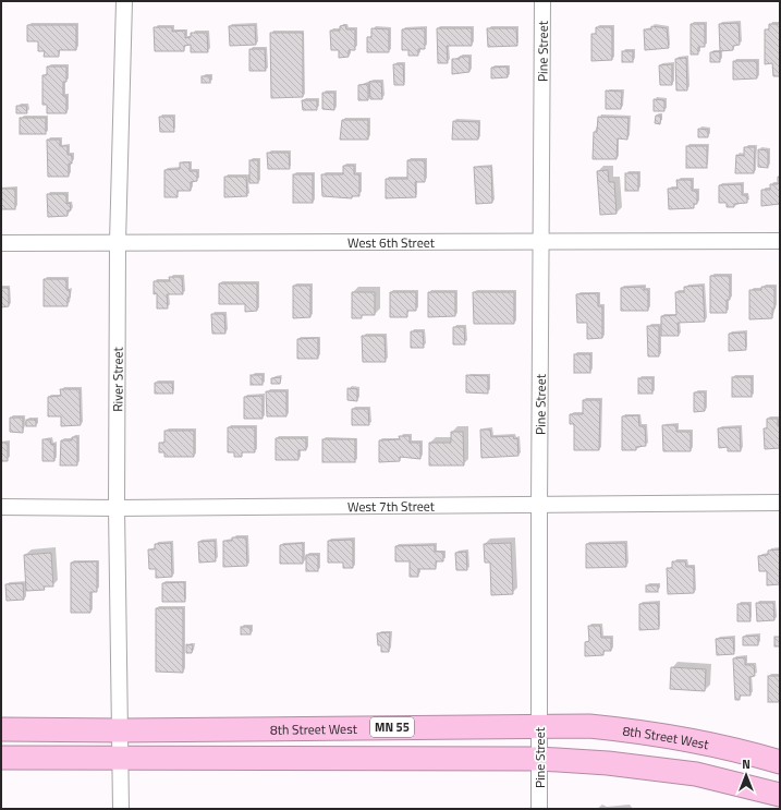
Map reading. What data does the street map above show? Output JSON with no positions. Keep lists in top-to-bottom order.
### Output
{
  "streets": {
    "highway": ["MN 55", "8th Street West"],
    "street": [
      "Pine Street",
      "West 6th Street",
      "River Street",
      "West 7th Street"
    ]
  },
  "crossings": [
    ["Pine Street", "West 6th Street"],
    ["Pine Street", "West 7th Street"],
    ["Pine Street", "8th Street West"],
    ["West 6th Street", "River Street"],
    ["River Street", "West 7th Street"],
    ["River Street", "8th Street West"]
  ],
  "north": "top"
}
